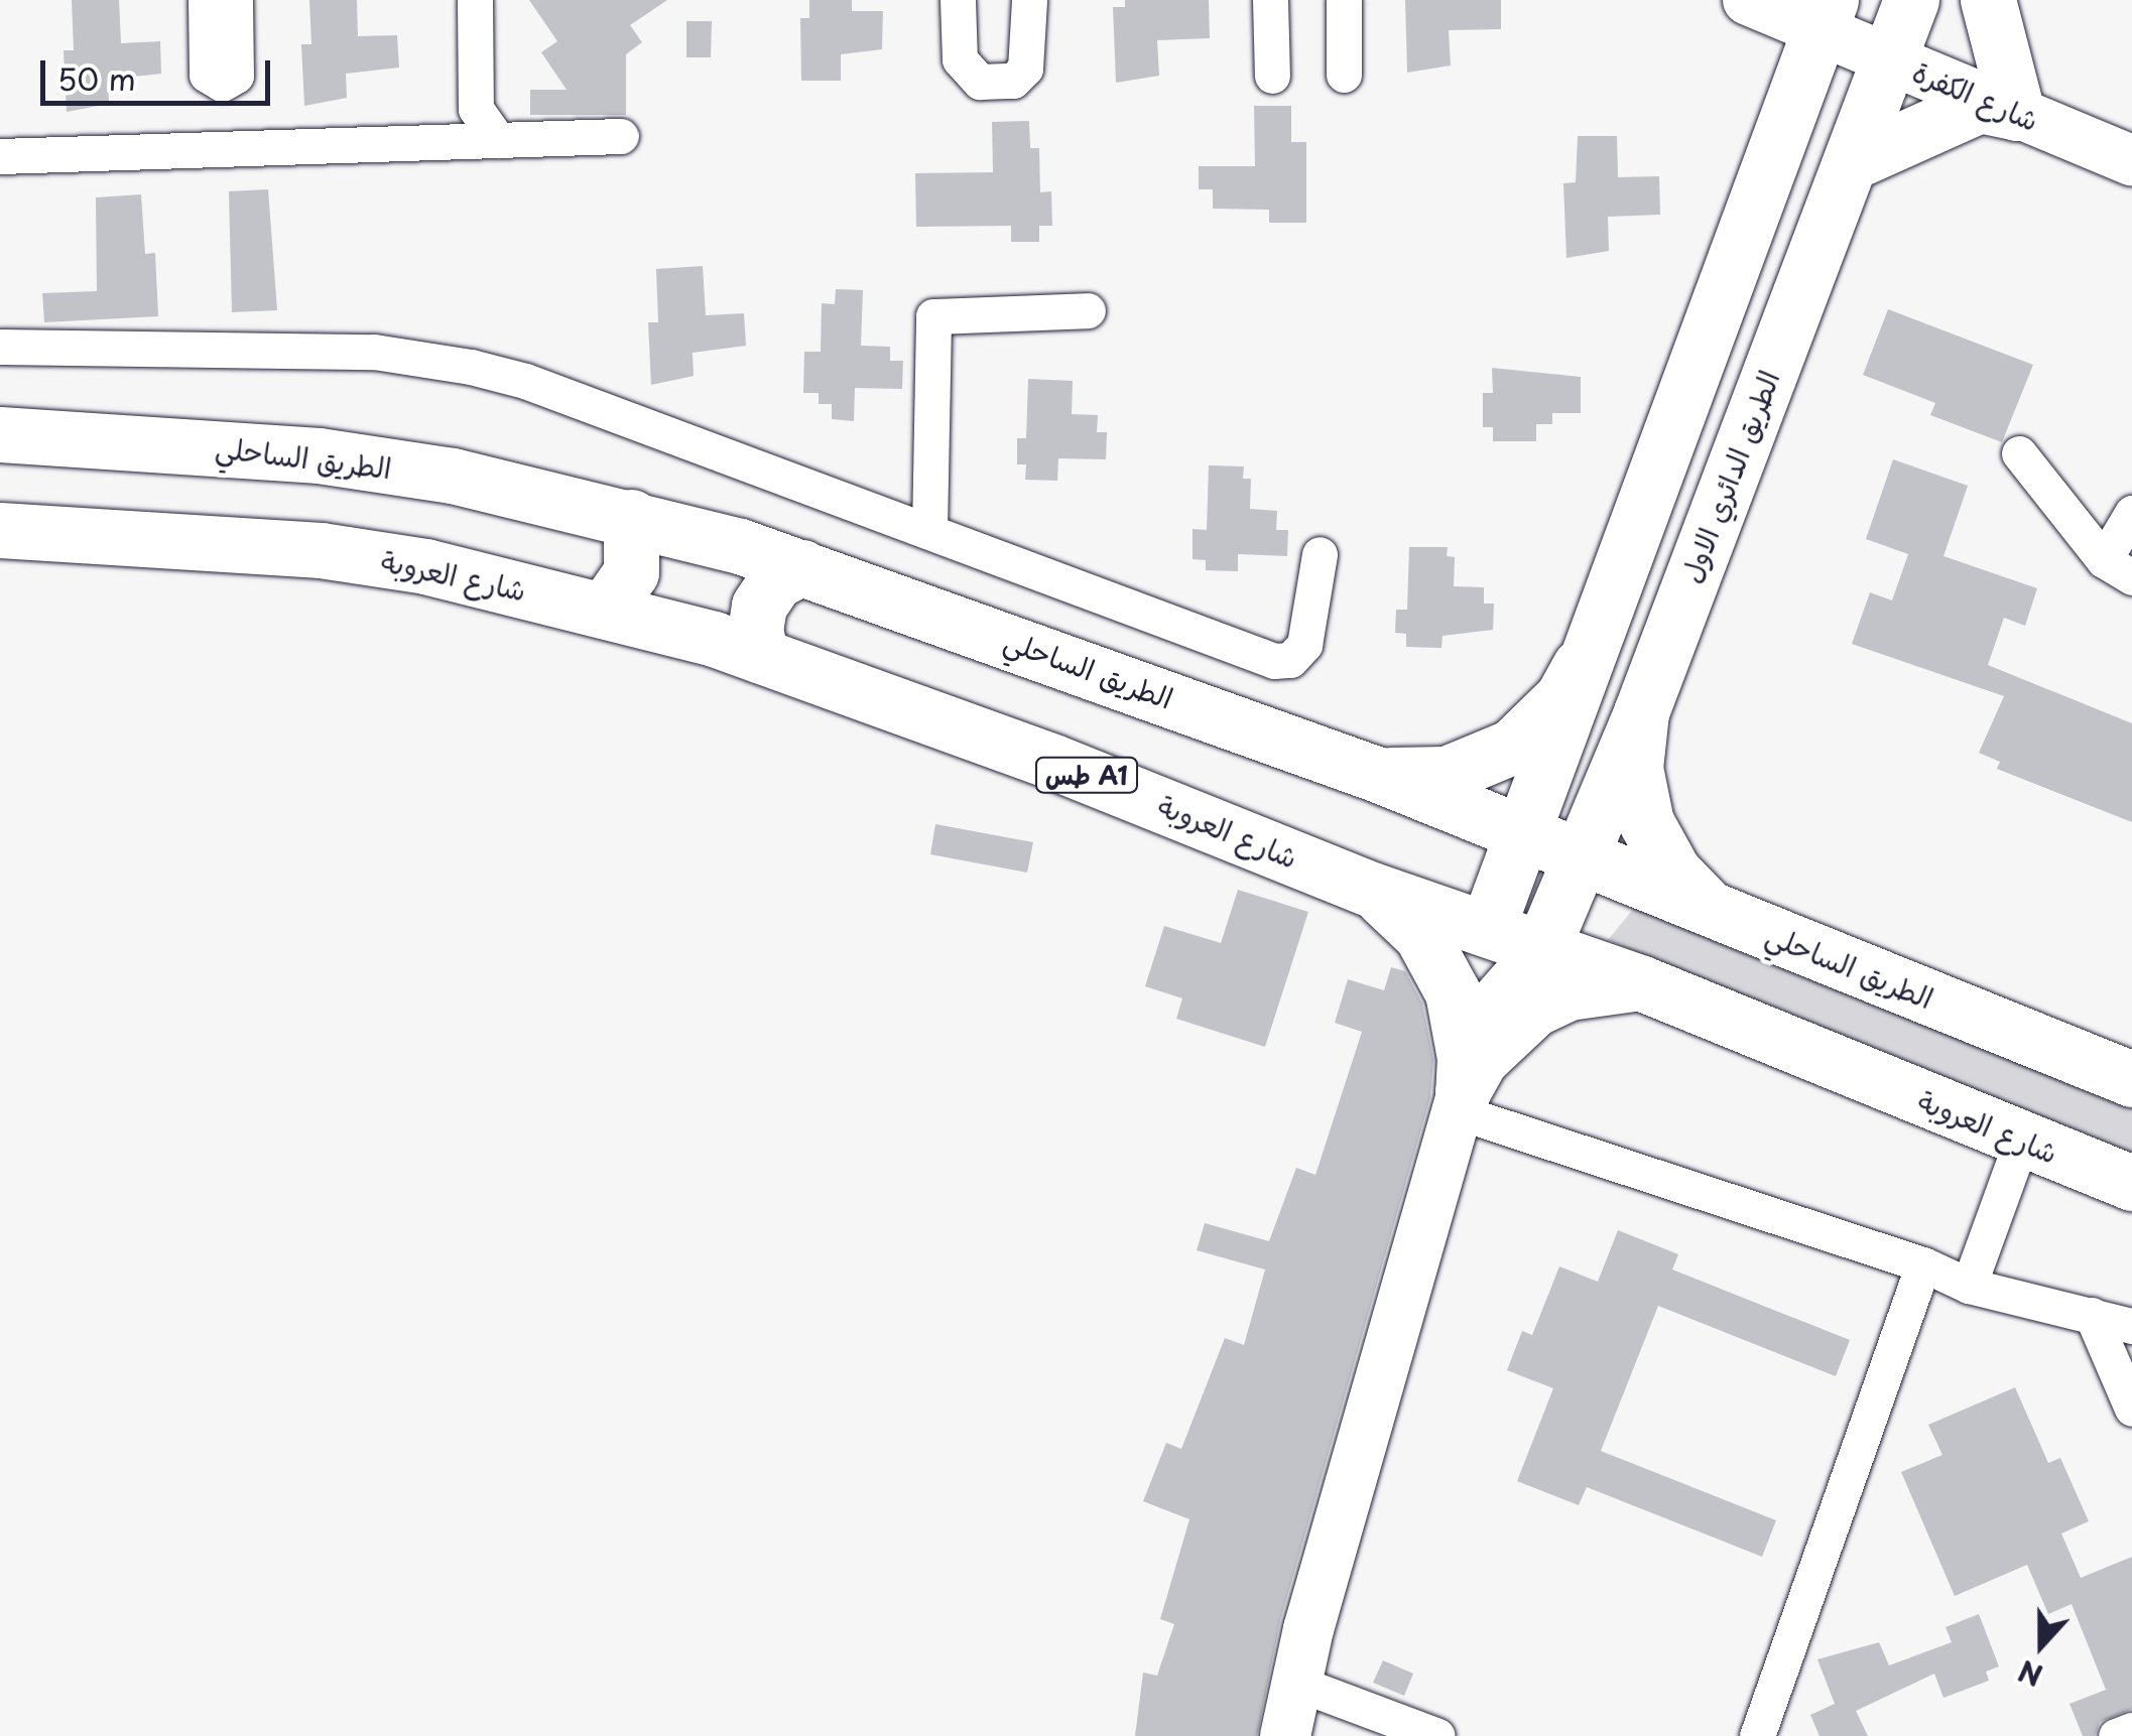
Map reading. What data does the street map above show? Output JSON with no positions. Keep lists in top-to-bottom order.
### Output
{
  "streets": {
    "main road": [
      "الطريق الساحلي",
      "الطريق الدائري الاول",
      "شارع العروبة",
      "طس A1"
    ],
    "street": ["شارع الكفرة"]
  },
  "crossings": [
    ["شارع الكفرة", "الطريق الدائري الاول"],
    ["الطريق الساحلي", "الطريق الدائري الاول"],
    ["الطريق الدائري الاول", "شارع العروبة"]
  ],
  "scale_bar": "50 m",
  "north": "bottom"
}
